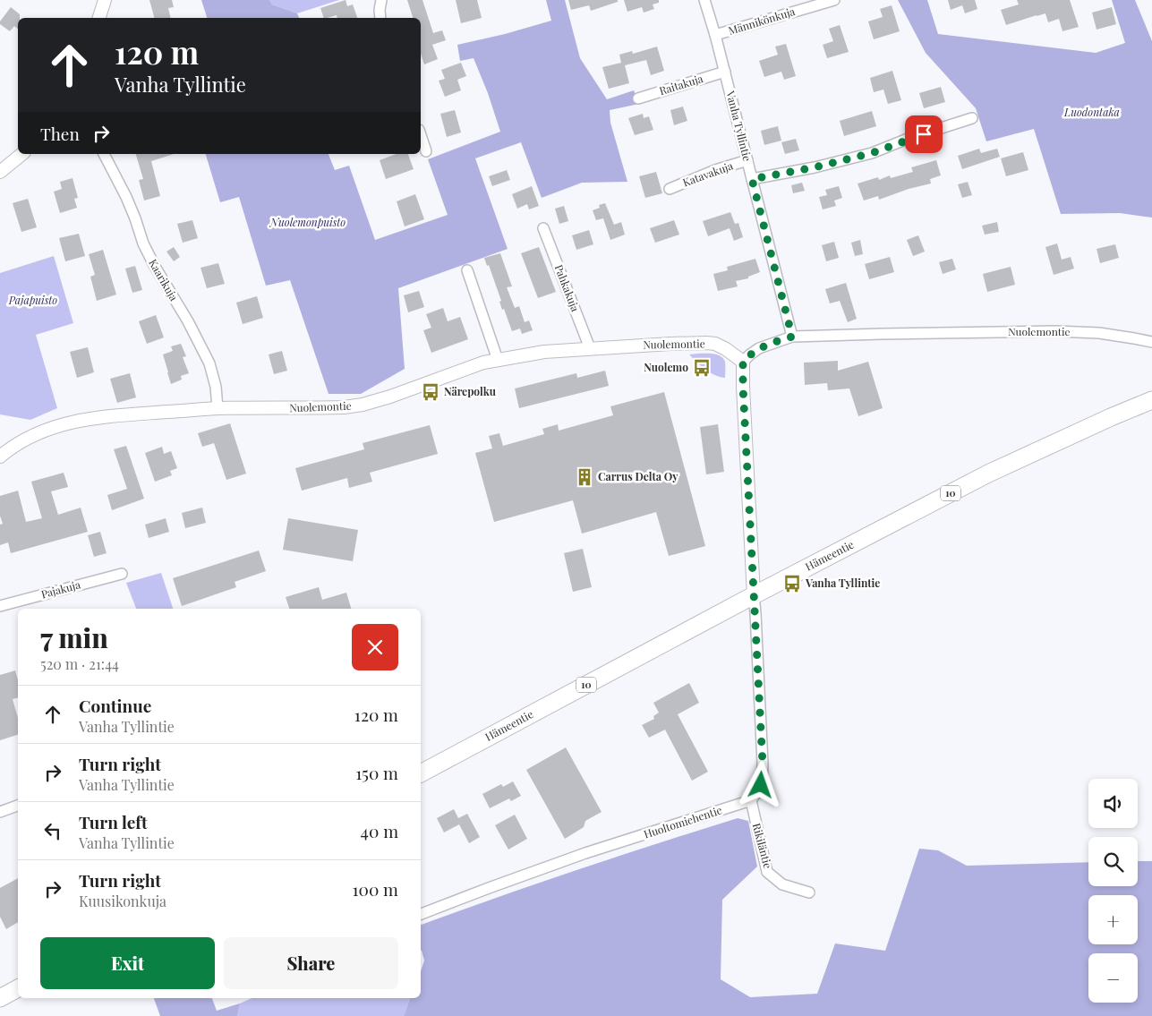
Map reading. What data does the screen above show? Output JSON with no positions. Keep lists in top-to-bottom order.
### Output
{
  "streets": {
    "highway": ["10", "Hämeentie"],
    "street": [
      "Männikönkuja",
      "Raitakuja",
      "Vanha Tyllintie",
      "Katavakuja",
      "Kaarikuja",
      "Pahkakuja",
      "Nuolemontie",
      "Pajakuja",
      "Huoltomiehentie",
      "Rikiläntie"
    ]
  },
  "crossings": [
    ["Männikönkuja", "Vanha Tyllintie"],
    ["Raitakuja", "Vanha Tyllintie"],
    ["Vanha Tyllintie", "Katavakuja"],
    ["Vanha Tyllintie", "Nuolemontie"],
    ["Kaarikuja", "Nuolemontie"],
    ["Pahkakuja", "Nuolemontie"],
    ["Huoltomiehentie", "Rikiläntie"]
  ],
  "parks": ["Luodontaka", "Nuolemonpuisto", "Pajapuisto"],
  "places": {
    "bus stop": ["Nuolemo", "Närepolku", "Vanha Tyllintie"],
    "building": ["Carrus Delta Oy"]
  },
  "page": {
    "turn": ["120 m", "Vanha Tyllintie"],
    "then": "Then",
    "heading": ["7 min", "520 m · 21:44"],
    "list": [
      {
        "name": "Continue",
        "note": "Vanha Tyllintie",
        "value": "120 m"
      },
      {
        "name": "Turn right",
        "note": "Vanha Tyllintie",
        "value": "150 m"
      },
      {
        "name": "Turn left",
        "note": "Vanha Tyllintie",
        "value": "40 m"
      },
      {
        "name": "Turn right",
        "note": "Kuusikonkuja",
        "value": "100 m"
      }
    ],
    "map_buttons": ["+", "−"],
    "buttons": ["Exit", "Share"]
  }
}
